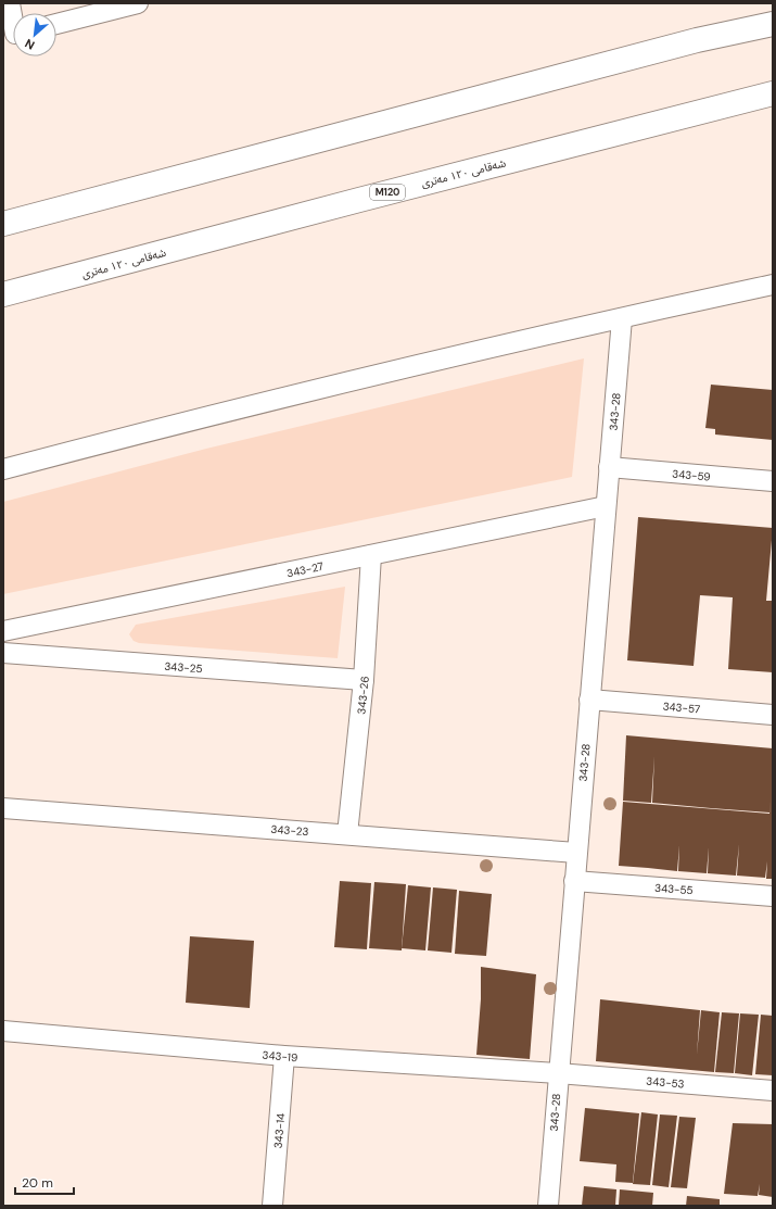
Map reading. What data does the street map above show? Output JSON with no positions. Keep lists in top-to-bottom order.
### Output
{
  "streets": {
    "highway": ["شەقامی ١٢٠ مەتری", "M120"],
    "street": [
      "343-28",
      "343-59",
      "343-27",
      "343-25",
      "343-26",
      "343-57",
      "343-23",
      "343-55",
      "343-19",
      "343-53",
      "343-14"
    ]
  },
  "crossings": [
    ["343-28", "343-59"],
    ["343-28", "343-27"],
    ["343-28", "343-57"],
    ["343-28", "343-23"],
    ["343-28", "343-55"],
    ["343-28", "343-19"],
    ["343-28", "343-53"],
    ["343-27", "343-26"],
    ["343-25", "343-26"],
    ["343-26", "343-23"],
    ["343-19", "343-53"],
    ["343-19", "343-14"]
  ],
  "scale_bar": "20 m",
  "north": "bottom left"
}
